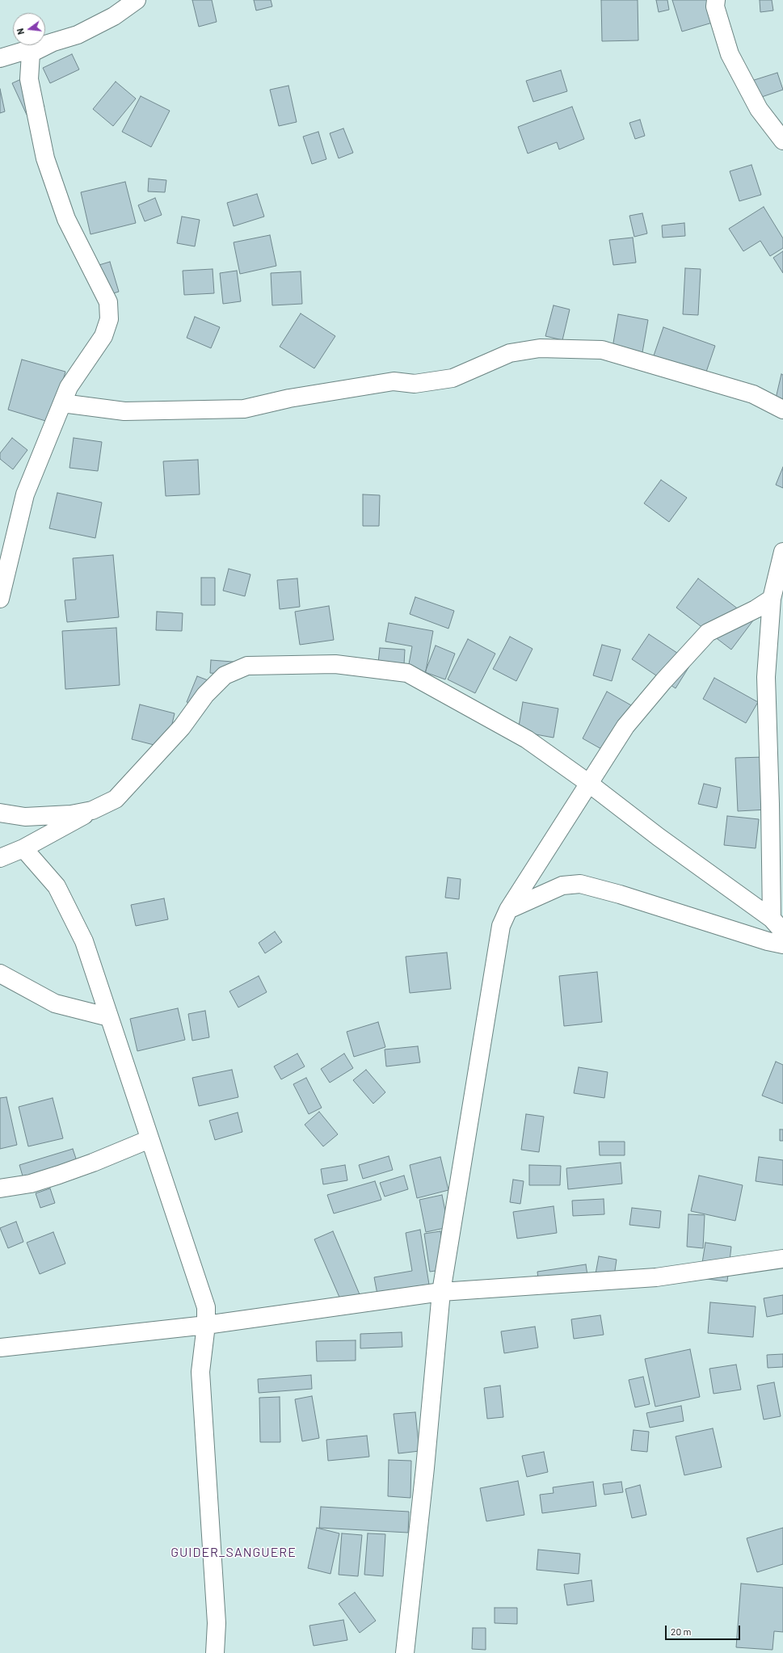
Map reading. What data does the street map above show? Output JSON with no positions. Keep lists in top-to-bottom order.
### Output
{
  "districts": ["GUIDER_SANGUERE"],
  "scale_bar": "20 m",
  "north": "left"
}
